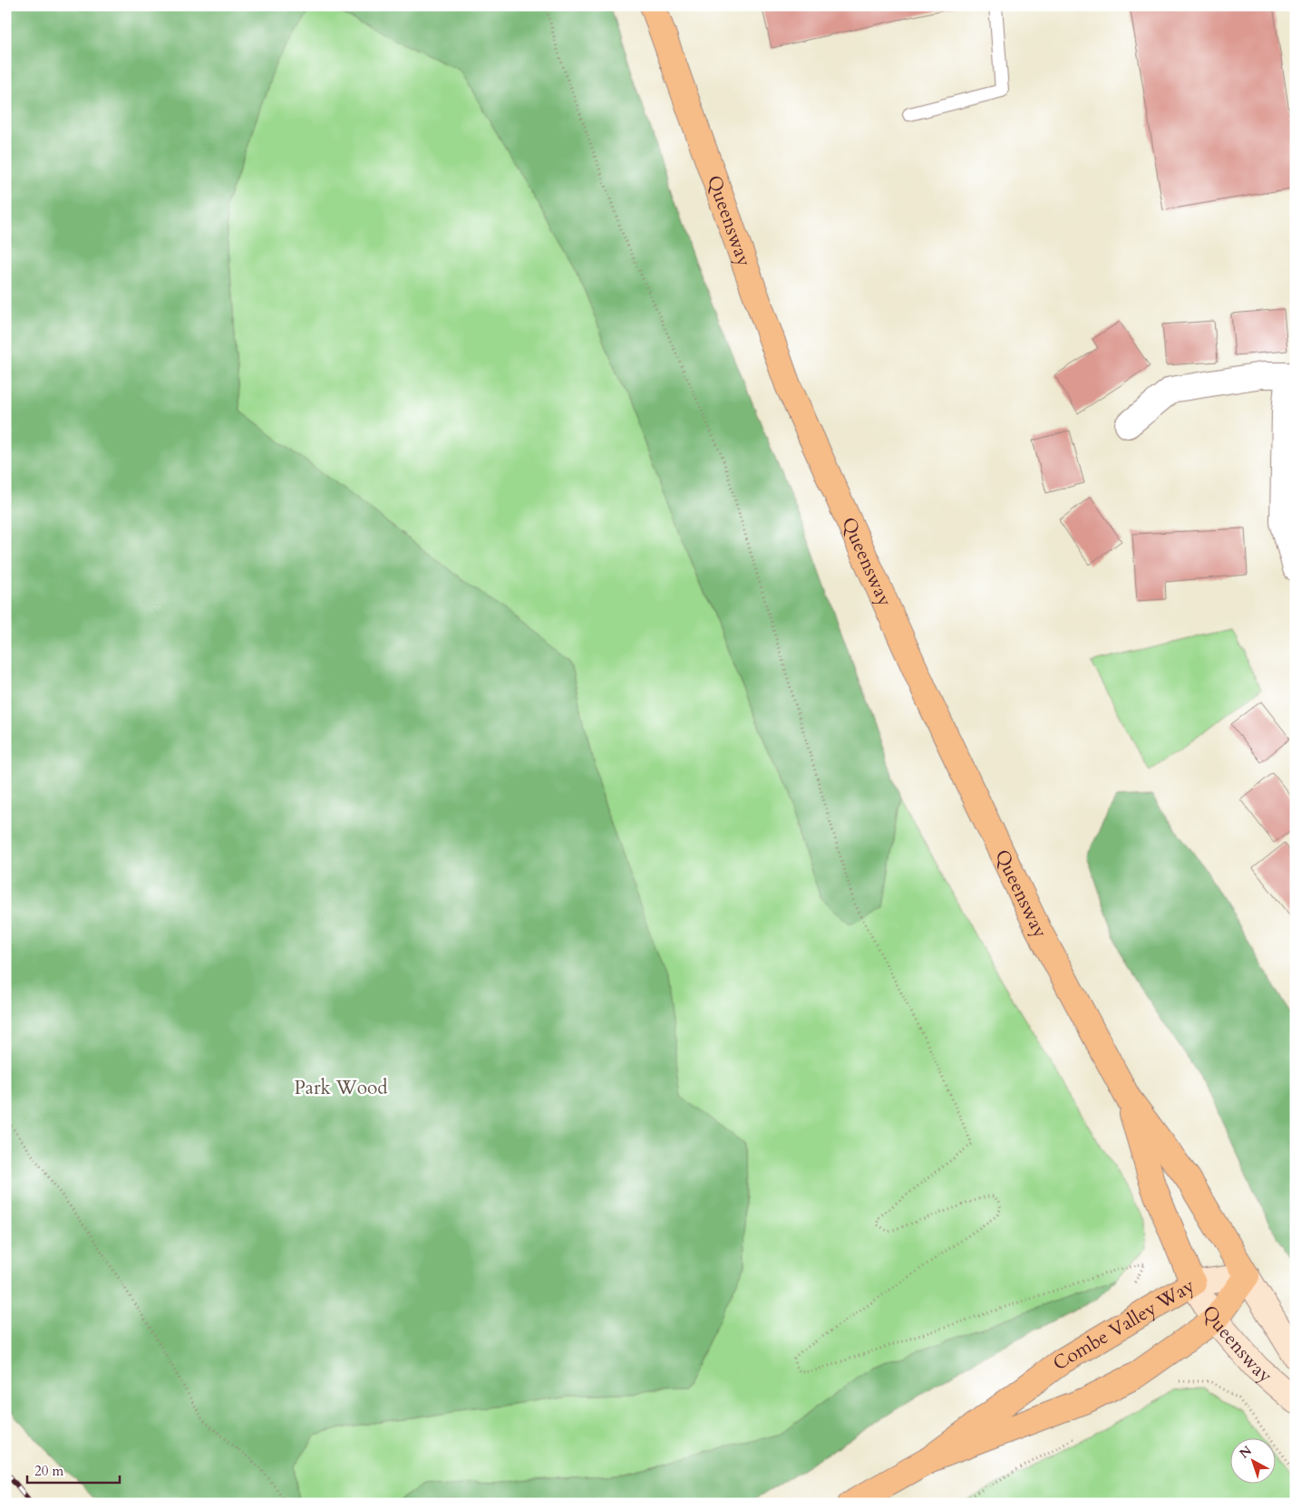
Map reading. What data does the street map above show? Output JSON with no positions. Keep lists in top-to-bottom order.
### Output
{
  "streets": {
    "main road": ["Queensway", "Combe Valley Way"]
  },
  "crossings": [
    ["Queensway", "Combe Valley Way"]
  ],
  "parks": ["Park Wood"],
  "scale_bar": "20 m",
  "north": "top left"
}
